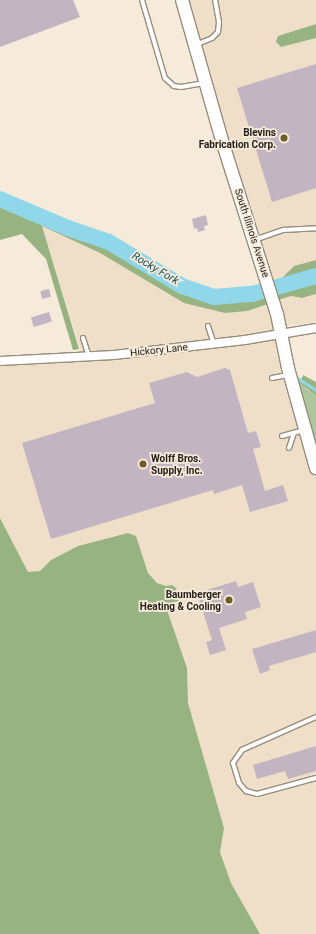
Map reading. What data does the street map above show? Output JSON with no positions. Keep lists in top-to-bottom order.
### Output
{
  "streets": {
    "main road": ["South Illinois Avenue"],
    "street": ["Hickory Lane"]
  },
  "crossings": [
    ["South Illinois Avenue", "Hickory Lane"]
  ],
  "water": ["Rocky Fork"],
  "places": ["Blevins Fabrication Corp.", "Wolff Bros. Supply, Inc.", "Baumberger Heating & Cooling"]
}
